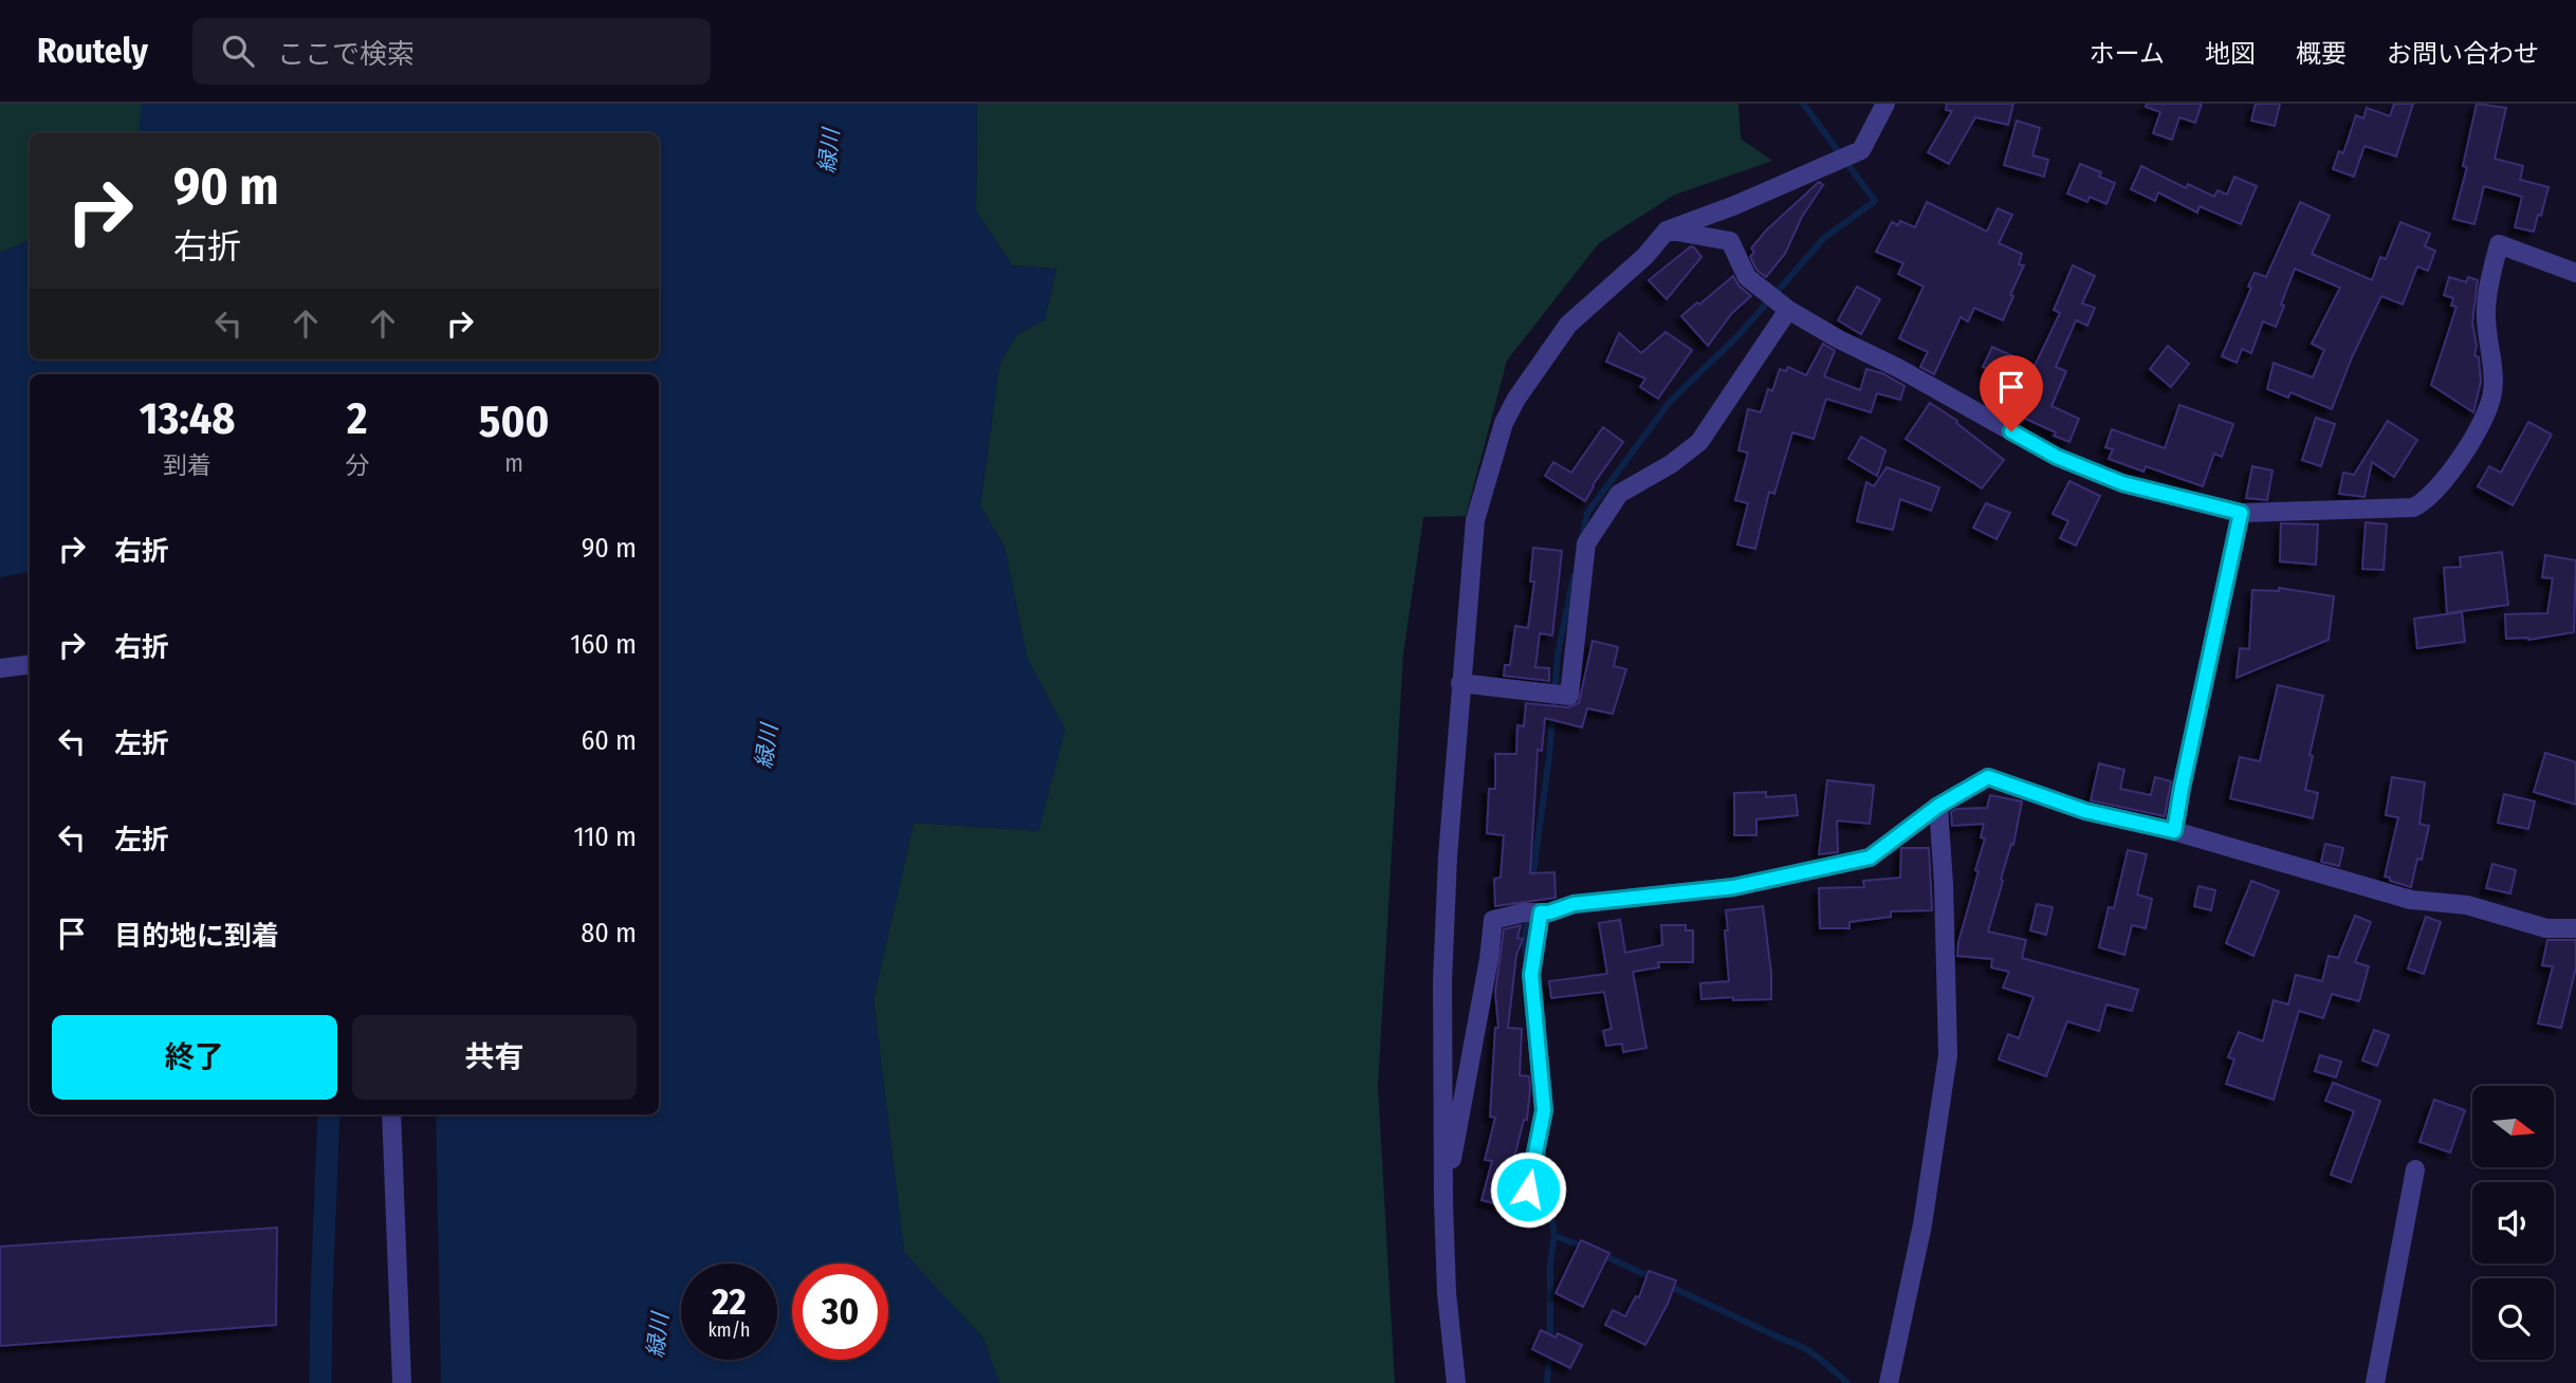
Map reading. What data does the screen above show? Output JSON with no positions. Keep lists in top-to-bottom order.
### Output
{
  "water": ["緑川"],
  "north": "right",
  "page": {
    "header": "Routely",
    "search": "ここで検索",
    "nav": [
      "ホーム",
      "地図",
      "概要",
      "お問い合わせ"
    ],
    "turn": ["90 m", "右折"],
    "eta": [
      "13:48",
      "到着",
      "2",
      "分",
      "500",
      "m"
    ],
    "list": [
      {
        "name": "右折",
        "value": "90 m"
      },
      {
        "name": "右折",
        "value": "160 m"
      },
      {
        "name": "左折",
        "value": "60 m"
      },
      {
        "name": "左折",
        "value": "110 m"
      },
      {
        "name": "目的地に到着",
        "value": "80 m"
      }
    ],
    "buttons": ["終了", "共有"],
    "speed": "22 km/h",
    "limit": "30"
  }
}
